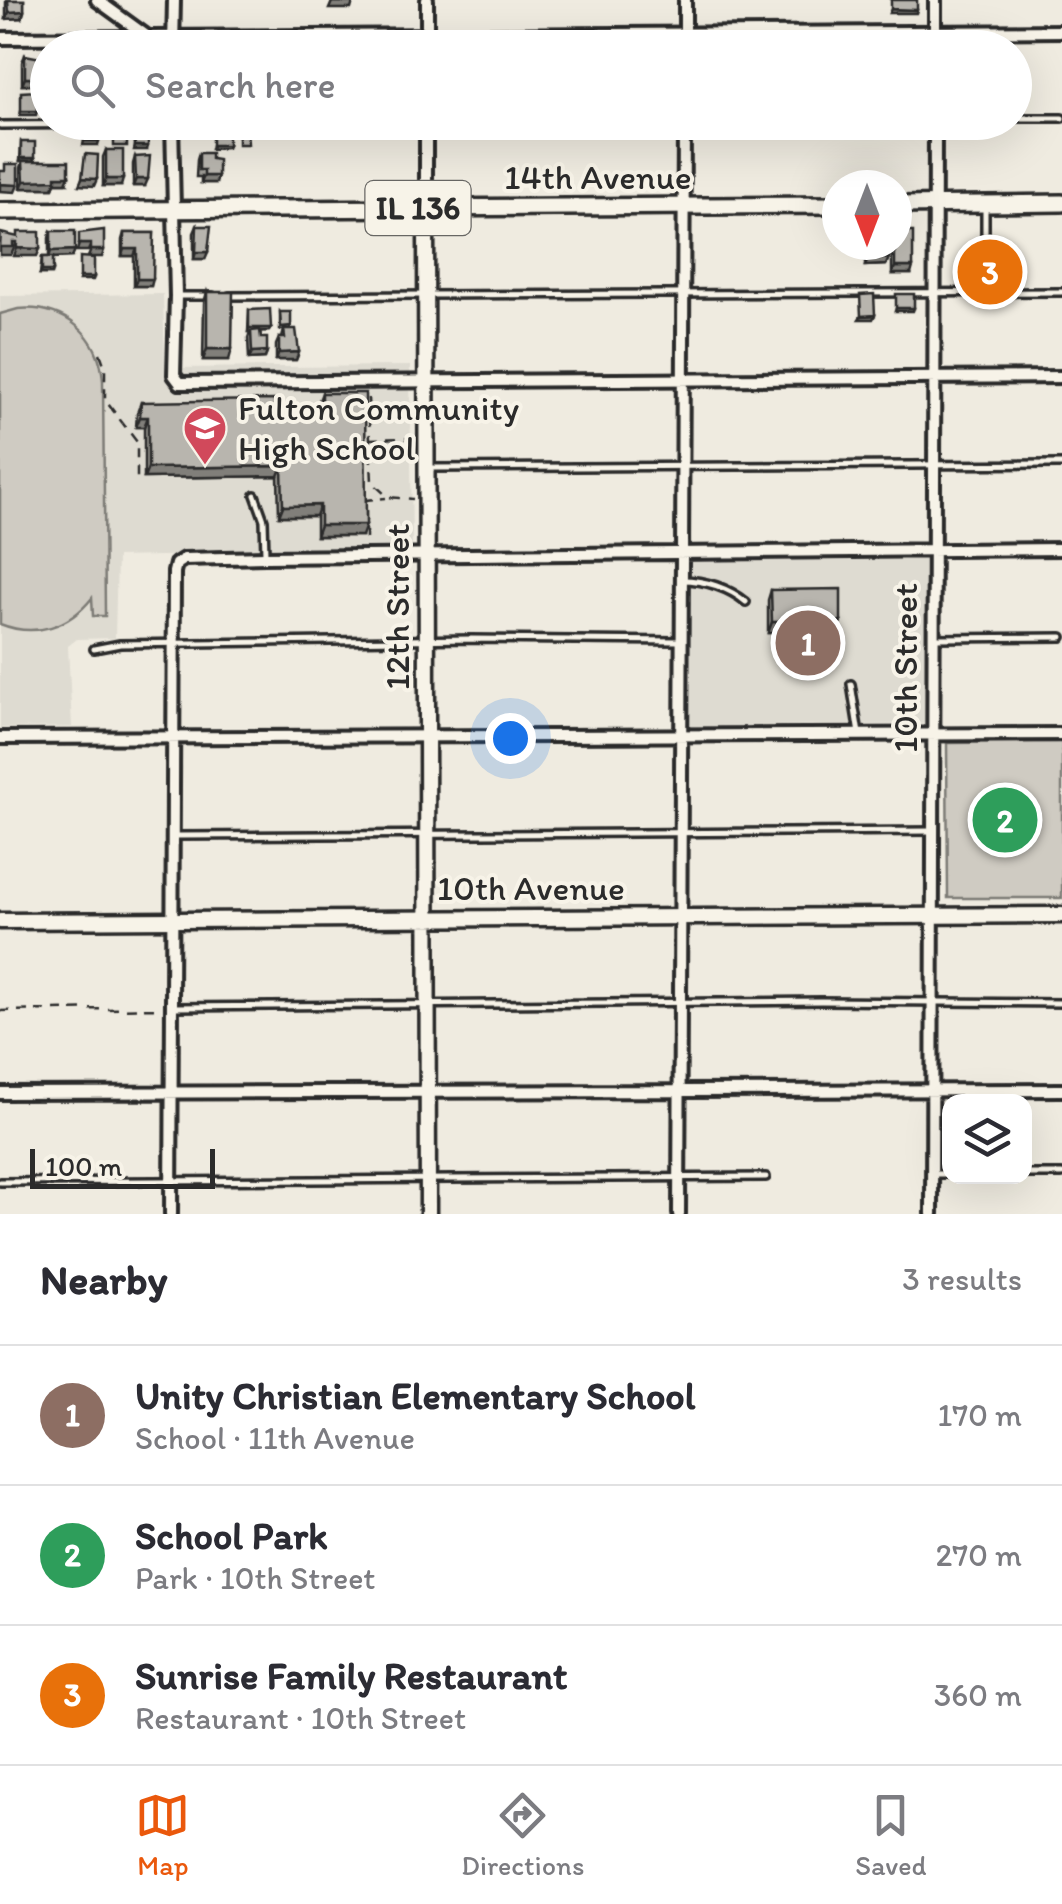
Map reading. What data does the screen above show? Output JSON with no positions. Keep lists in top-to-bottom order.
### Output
{
  "streets": {
    "main road": ["14th Avenue", "IL 136"],
    "street": ["12th Street", "10th Street", "10th Avenue"]
  },
  "crossings": [
    ["14th Avenue", "12th Street"],
    ["12th Street", "10th Avenue"],
    ["10th Street", "10th Avenue"]
  ],
  "places": {
    "school or university": ["Fulton Community High School"]
  },
  "scale_bar": "100 m",
  "north": "bottom",
  "page": {
    "search": "Search here",
    "pins": ["3", "1", "2"],
    "scale": "100 m",
    "heading": ["Nearby", "3 results"],
    "list": [
      {
        "mark": "1",
        "name": "Unity Christian Elementary School",
        "note": "School · 11th Avenue",
        "value": "170 m"
      },
      {
        "mark": "2",
        "name": "School Park",
        "note": "Park · 10th Street",
        "value": "270 m"
      },
      {
        "mark": "3",
        "name": "Sunrise Family Restaurant",
        "note": "Restaurant · 10th Street",
        "value": "360 m"
      }
    ],
    "nav": ["Map", "Directions", "Saved"]
  }
}
